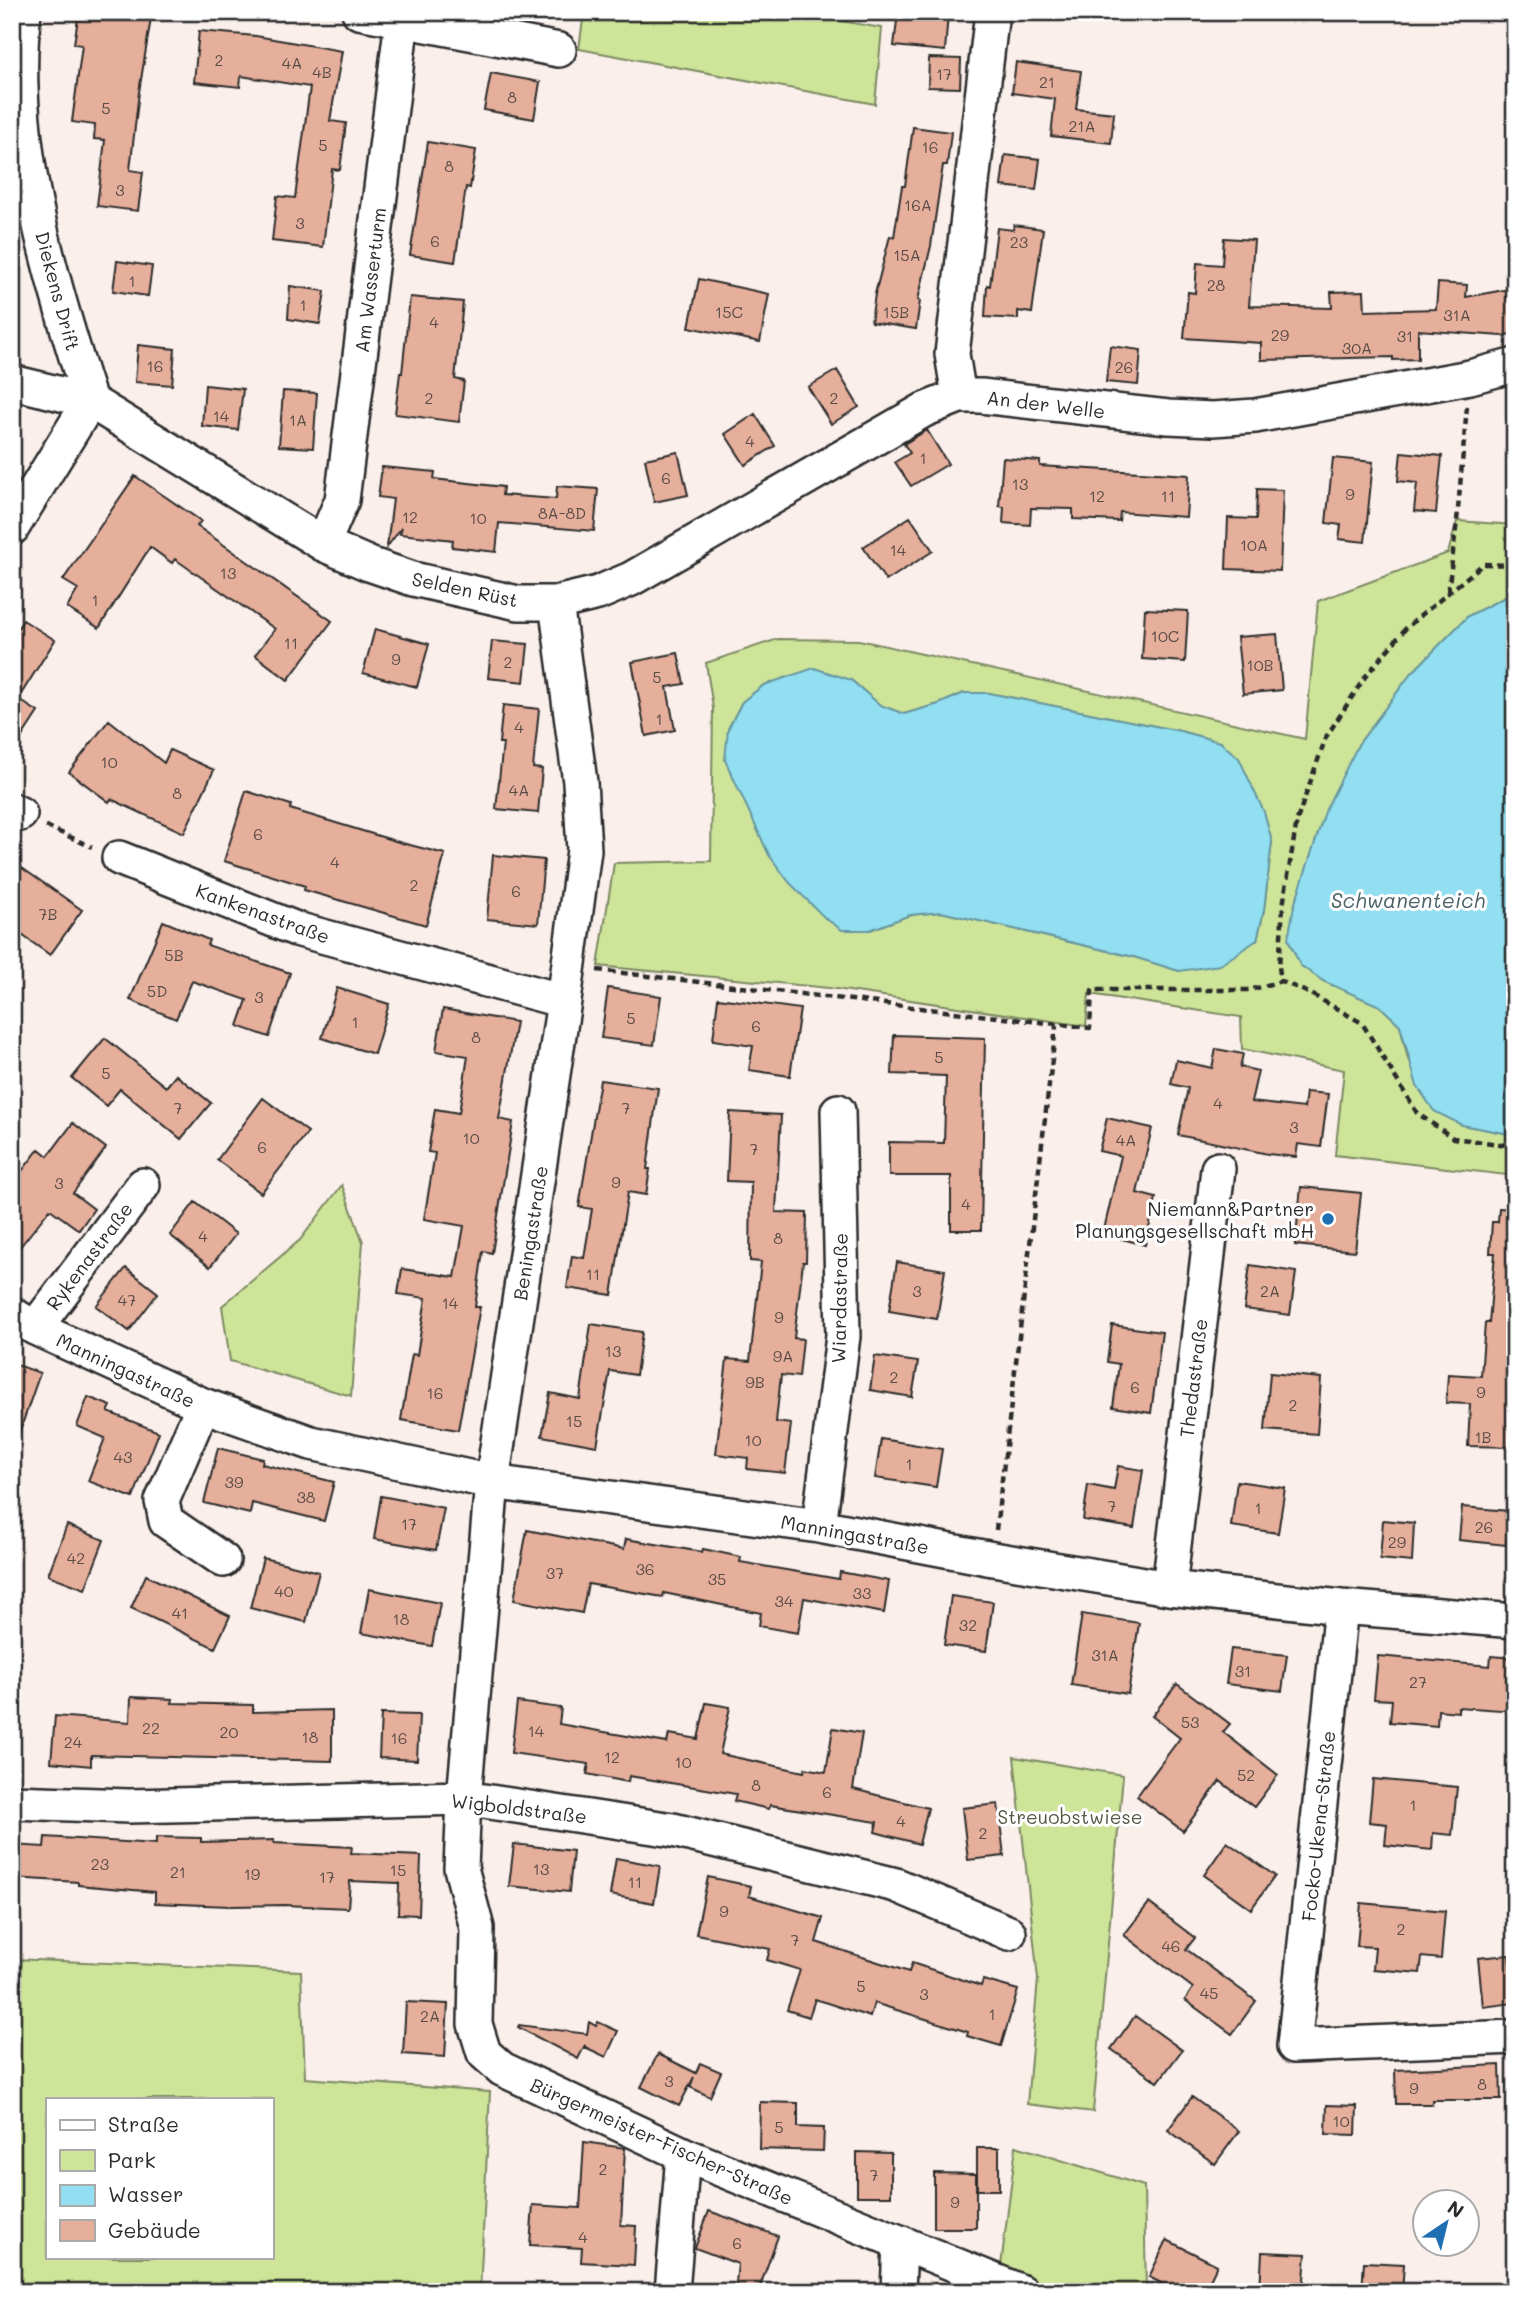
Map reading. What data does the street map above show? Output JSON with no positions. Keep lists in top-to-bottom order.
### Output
{
  "streets": {
    "street": [
      "Am Wasserturm",
      "Diekens Drift",
      "An der Welle",
      "Selden Rüst",
      "Kankenastraße",
      "Beningastraße",
      "Rykenastraße",
      "Wiardastraße",
      "Manningastraße",
      "Thedastraße",
      "Wigboldstraße",
      "Focko-Ukena-Straße",
      "Bürgermeister-Fischer-Straße"
    ]
  },
  "crossings": [
    ["Am Wasserturm", "Selden Rüst"],
    ["Diekens Drift", "Selden Rüst"],
    ["An der Welle", "Selden Rüst"],
    ["Selden Rüst", "Beningastraße"],
    ["Kankenastraße", "Beningastraße"],
    ["Beningastraße", "Manningastraße"],
    ["Beningastraße", "Wigboldstraße"],
    ["Beningastraße", "Bürgermeister-Fischer-Straße"],
    ["Rykenastraße", "Manningastraße"],
    ["Wiardastraße", "Manningastraße"],
    ["Manningastraße", "Thedastraße"],
    ["Manningastraße", "Focko-Ukena-Straße"]
  ],
  "water": ["Schwanenteich"],
  "parks": ["Streuobstwiese"],
  "places": ["Niemann&Partner Planungsgesellschaft mbH"],
  "house_numbers": [
    "2",
    "4A",
    "4B",
    "17",
    "21",
    "8",
    "5",
    "21A",
    "5",
    "16",
    "8",
    "3",
    "16A",
    "3",
    "6",
    "23",
    "15A",
    "1",
    "28",
    "1",
    "15C",
    "15B",
    "31A",
    "4",
    "29",
    "31",
    "30A",
    "16",
    "26",
    "2",
    "2",
    "14",
    "1A",
    "4",
    "1",
    "6",
    "13",
    "9",
    "12",
    "11",
    "8A-8D",
    "12",
    "10",
    "10A",
    "14",
    "13",
    "1",
    "10C",
    "11",
    "9",
    "2",
    "10B",
    "5",
    "1",
    "4",
    "10",
    "4A",
    "8",
    "6",
    "4",
    "2",
    "6",
    "7B",
    "5B",
    "5D",
    "3",
    "5",
    "1",
    "6",
    "8",
    "5",
    "5",
    "4",
    "7",
    "7",
    "3",
    "10",
    "4A",
    "6",
    "7",
    "9",
    "3",
    "4",
    "4",
    "8",
    "11",
    "3",
    "2A",
    "47",
    "14",
    "9",
    "13",
    "9A",
    "2",
    "9B",
    "6",
    "9",
    "16",
    "2",
    "15",
    "1B",
    "10",
    "43",
    "1",
    "39",
    "38",
    "7",
    "1",
    "17",
    "26",
    "29",
    "42",
    "36",
    "37",
    "35",
    "40",
    "33",
    "34",
    "41",
    "18",
    "32",
    "31A",
    "31",
    "27",
    "53",
    "22",
    "14",
    "20",
    "18",
    "16",
    "24",
    "12",
    "10",
    "52",
    "8",
    "6",
    "1",
    "4",
    "2",
    "23",
    "13",
    "15",
    "21",
    "19",
    "17",
    "11",
    "9",
    "2",
    "7",
    "46",
    "5",
    "45",
    "3",
    "1",
    "2A",
    "3",
    "8",
    "9",
    "10",
    "5",
    "2",
    "7",
    "9",
    "4",
    "6"
  ],
  "legend": [
    "Straße",
    "Park",
    "Wasser",
    "Gebäude"
  ],
  "north": "top right"
}
